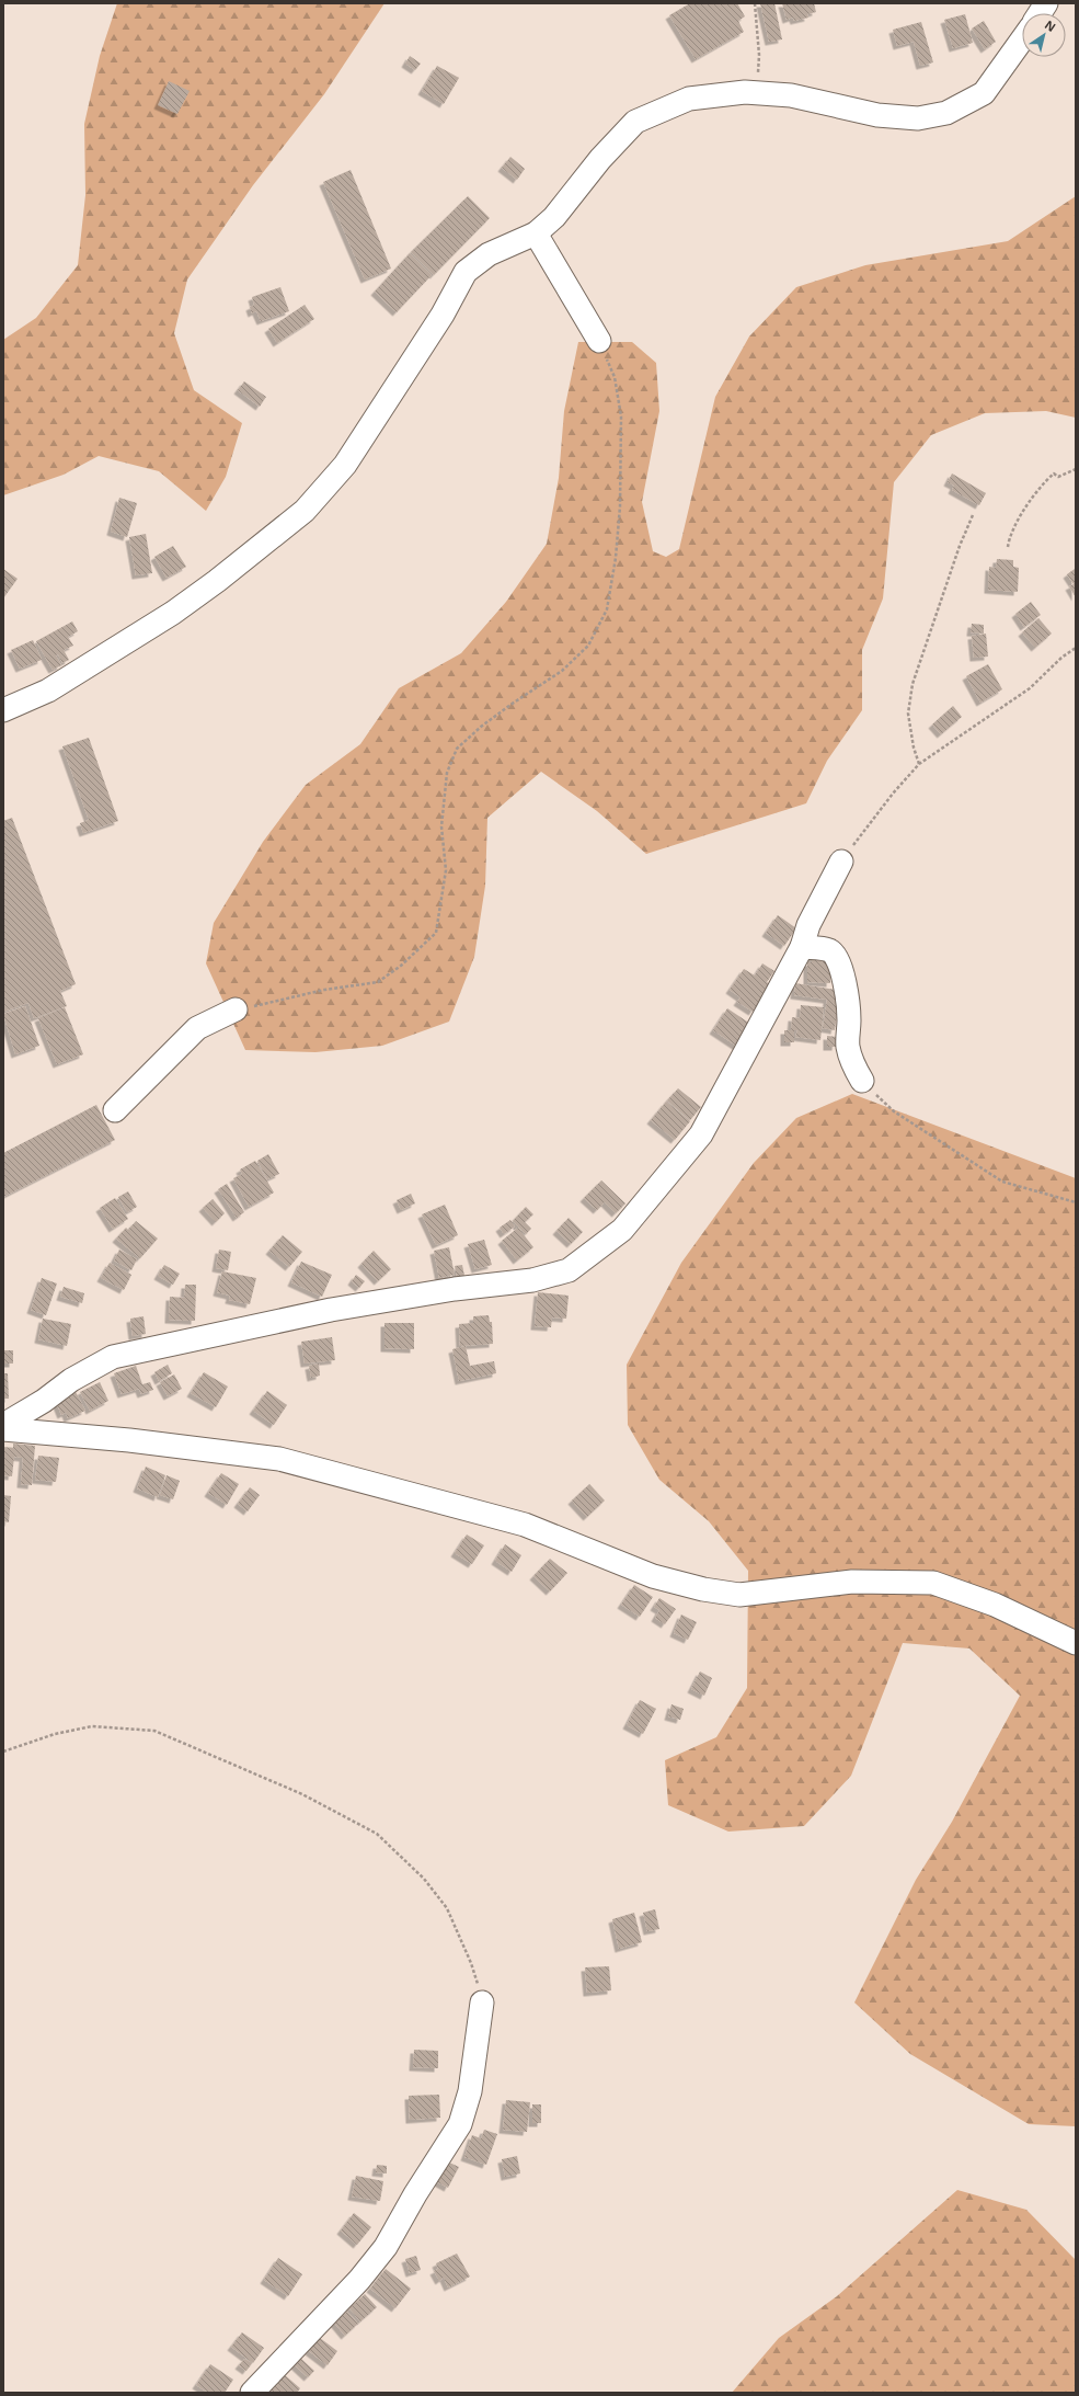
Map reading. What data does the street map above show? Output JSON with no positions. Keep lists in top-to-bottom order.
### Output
{
  "north": "top right"
}
